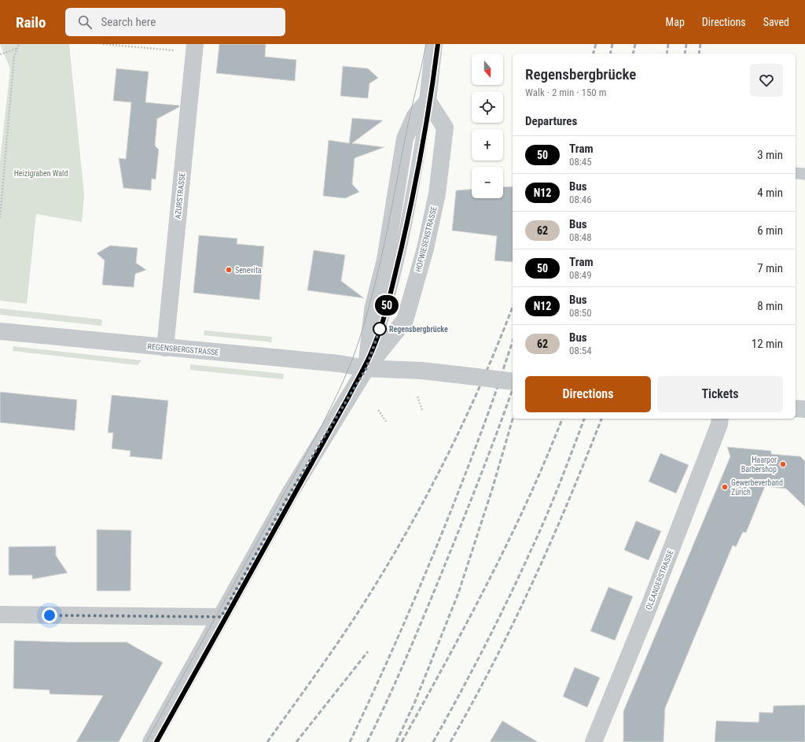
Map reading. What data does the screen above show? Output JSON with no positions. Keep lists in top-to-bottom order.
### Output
{
  "streets": {
    "street": [
      "AZURSTRASSE",
      "HOFWIESENSTRASSE",
      "REGENSBERGSTRASSE",
      "OLEANDERSTRASSE"
    ]
  },
  "crossings": [
    ["AZURSTRASSE", "REGENSBERGSTRASSE"],
    ["HOFWIESENSTRASSE", "REGENSBERGSTRASSE"]
  ],
  "parks": ["Heizigraben Wald"],
  "places": [
    "Senevita",
    "Regensbergbrücke",
    "Haarpor Barbershop",
    "Gewerbeverband Zürich"
  ],
  "lines": ["tram line 50"],
  "north": "bottom",
  "page": {
    "header": "Railo",
    "search": "Search here",
    "nav": ["Map", "Directions", "Saved"],
    "on_map": "50",
    "map_buttons": ["+", "−"],
    "heading": [
      ["Regensbergbrücke", "Walk · 2 min · 150 m"],
      "Departures"
    ],
    "list": [
      {
        "mark": "50",
        "name": "Tram",
        "note": "08:45",
        "value": "3 min"
      },
      {
        "mark": "N12",
        "name": "Bus",
        "note": "08:46",
        "value": "4 min"
      },
      {
        "mark": "62",
        "name": "Bus",
        "note": "08:48",
        "value": "6 min"
      },
      {
        "mark": "50",
        "name": "Tram",
        "note": "08:49",
        "value": "7 min"
      },
      {
        "mark": "N12",
        "name": "Bus",
        "note": "08:50",
        "value": "8 min"
      },
      {
        "mark": "62",
        "name": "Bus",
        "note": "08:54",
        "value": "12 min"
      }
    ],
    "buttons": ["Directions", "Tickets"]
  }
}
